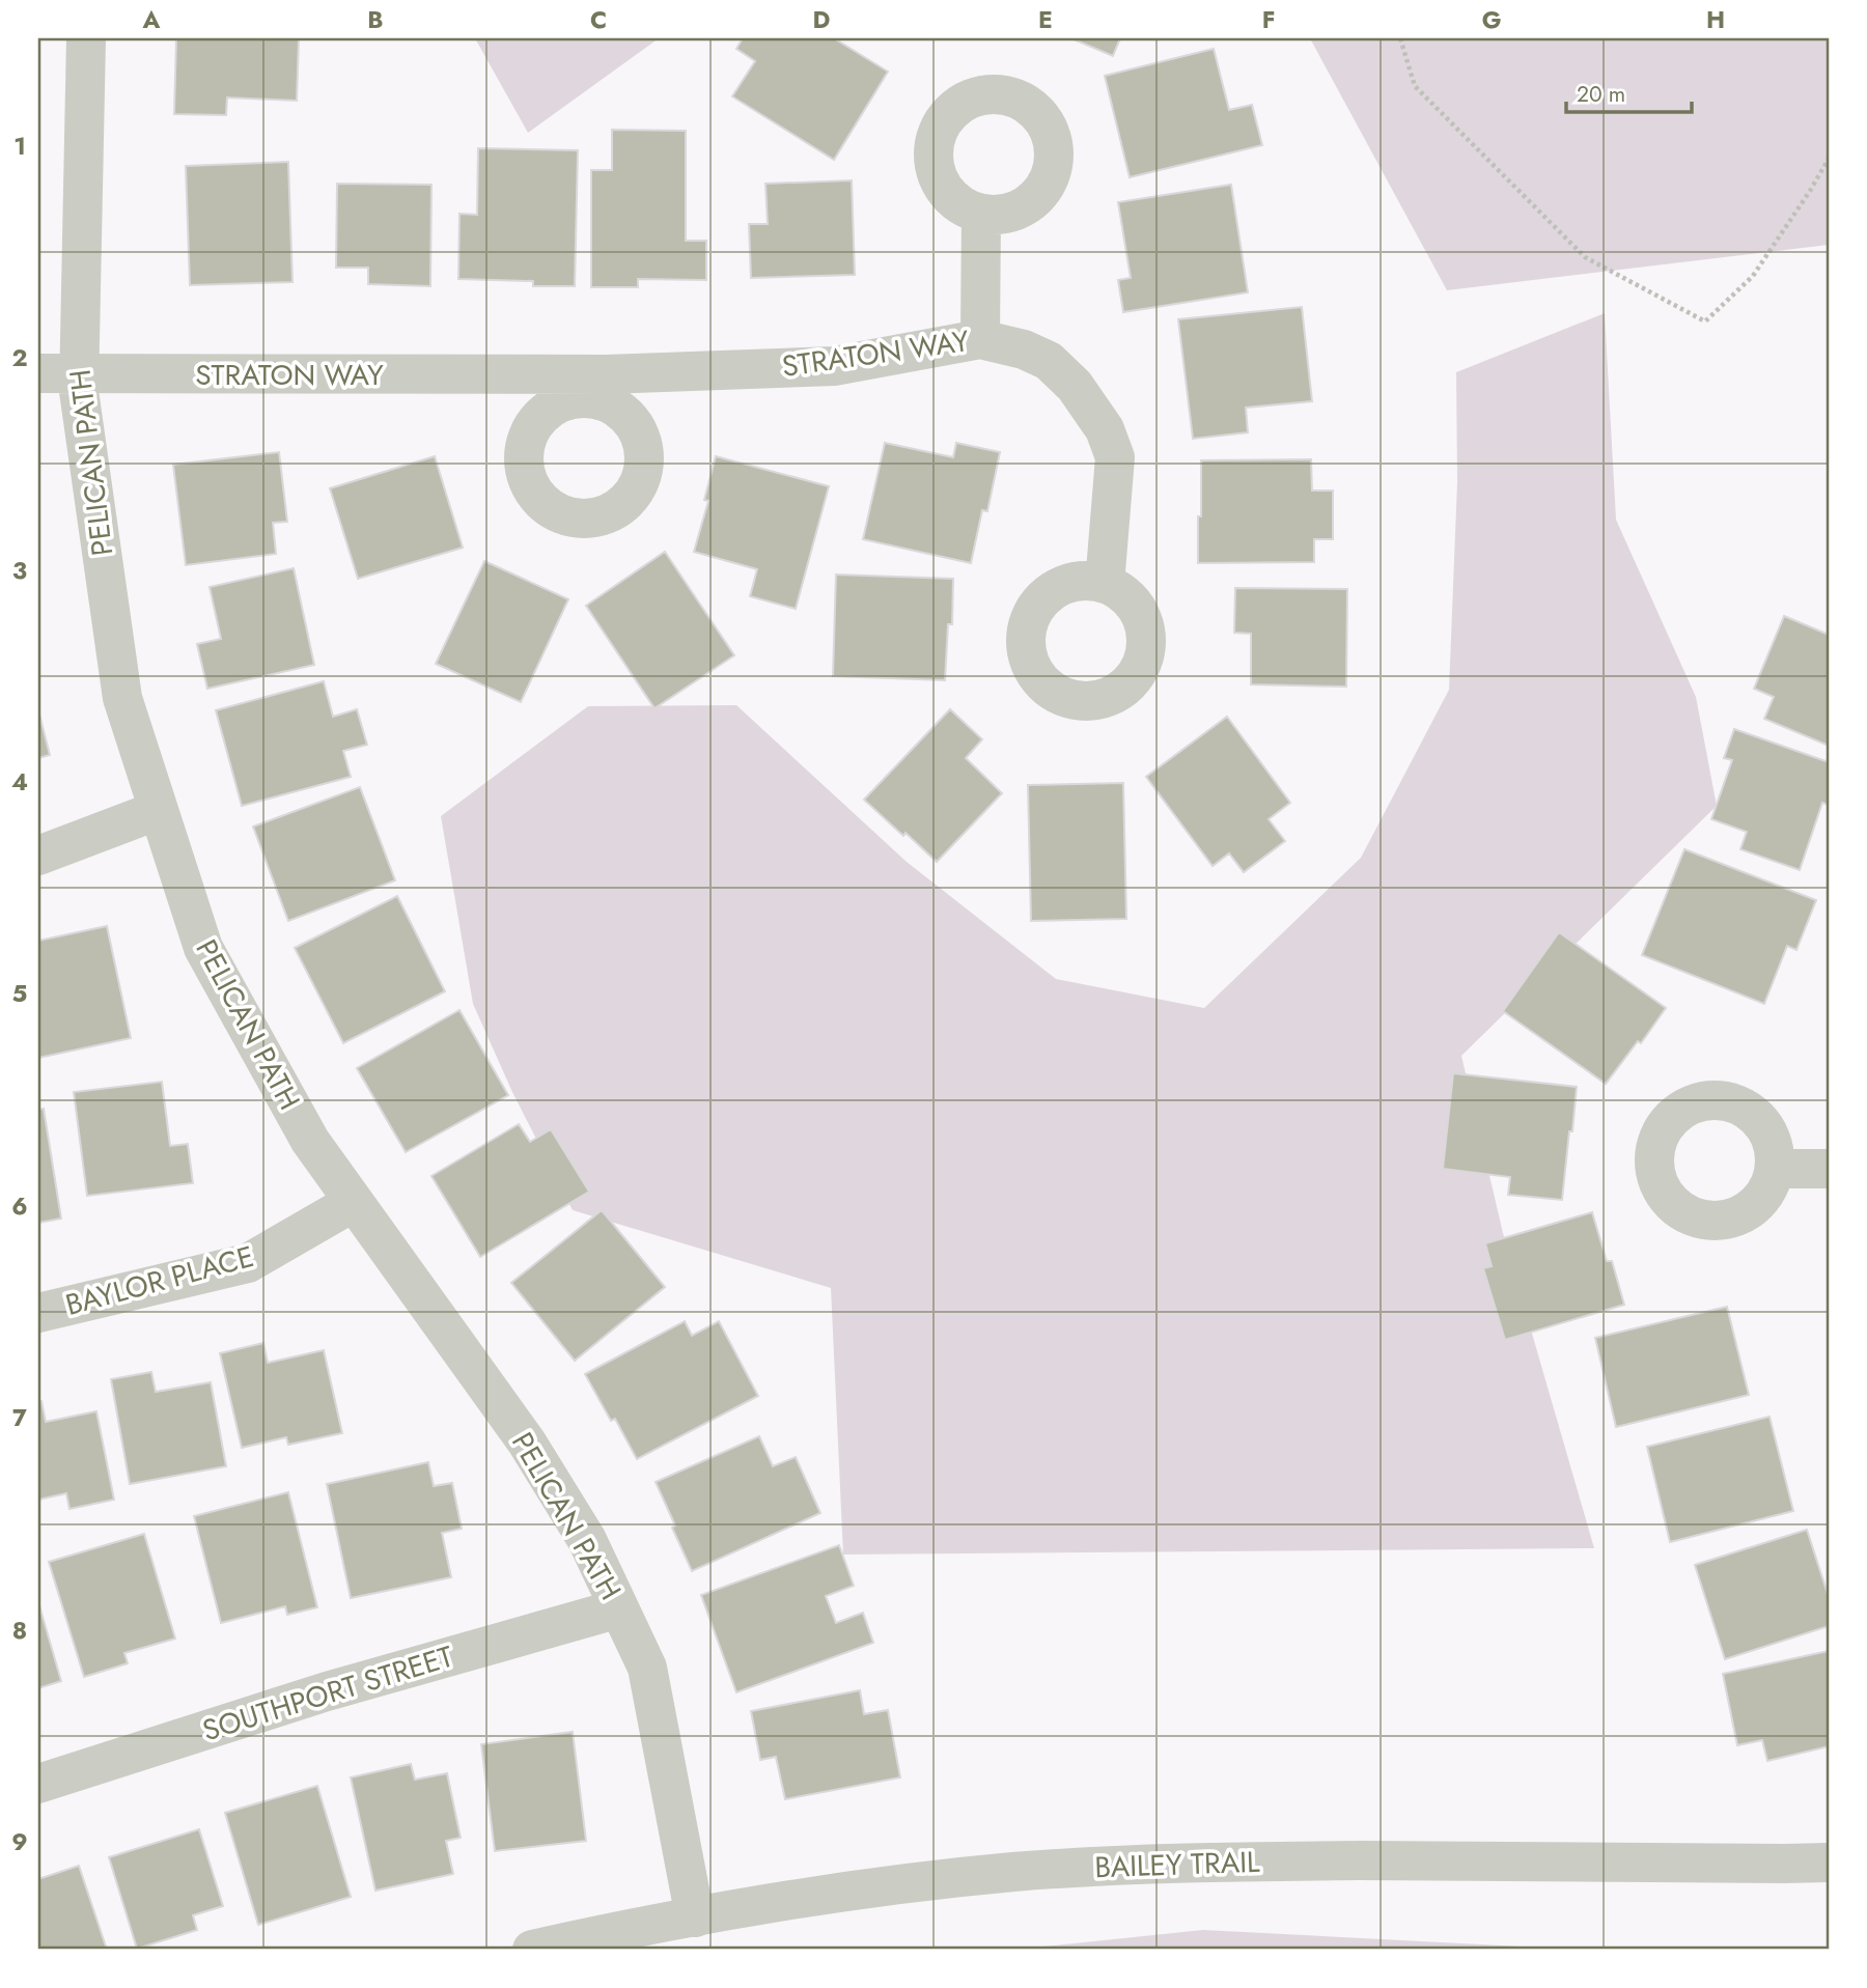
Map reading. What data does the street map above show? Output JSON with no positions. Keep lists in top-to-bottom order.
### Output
{
  "streets": {
    "street": [
      "STRATON WAY",
      "PELICAN PATH",
      "BAYLOR PLACE",
      "SOUTHPORT STREET",
      "BAILEY TRAIL"
    ]
  },
  "crossings": [
    ["STRATON WAY", "PELICAN PATH"],
    ["PELICAN PATH", "BAYLOR PLACE"],
    ["PELICAN PATH", "SOUTHPORT STREET"],
    ["PELICAN PATH", "BAILEY TRAIL"]
  ],
  "scale_bar": "20 m",
  "grid": {
    "columns": [
      "A",
      "B",
      "C",
      "D",
      "E",
      "F",
      "G",
      "H"
    ],
    "rows": [
      "1",
      "2",
      "3",
      "4",
      "5",
      "6",
      "7",
      "8",
      "9"
    ]
  }
}
